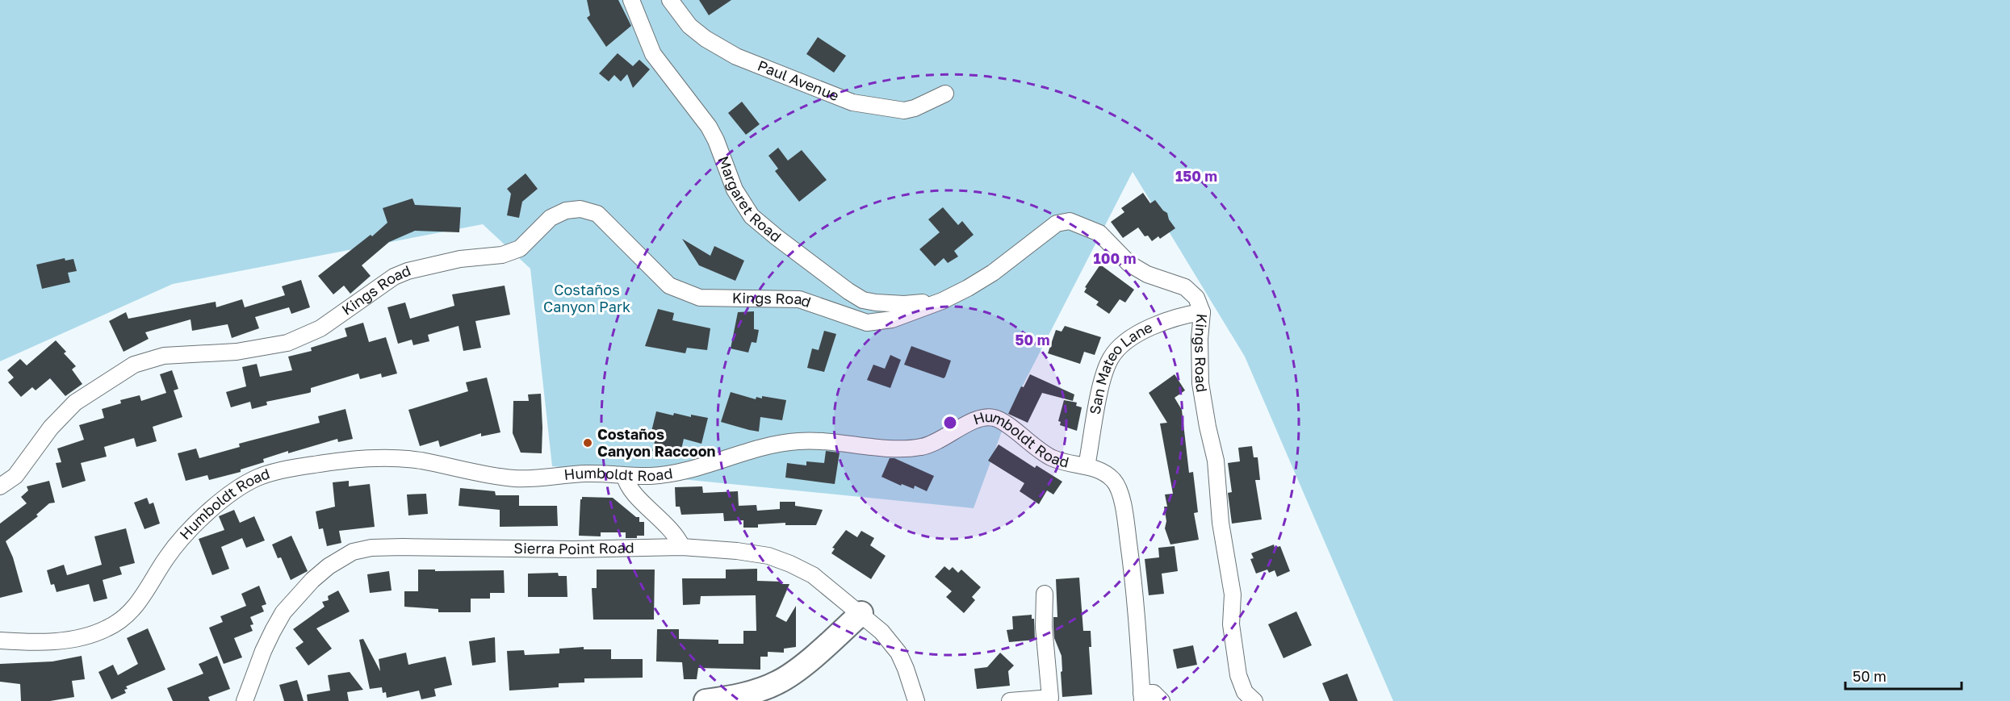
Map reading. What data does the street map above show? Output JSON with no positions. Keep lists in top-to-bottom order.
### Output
{
  "streets": {
    "street": [
      "Paul Avenue",
      "Margaret Road",
      "Kings Road",
      "San Mateo Lane",
      "Humboldt Road",
      "Sierra Point Road"
    ]
  },
  "crossings": [
    ["Margaret Road", "Kings Road"],
    ["Kings Road", "San Mateo Lane"],
    ["San Mateo Lane", "Humboldt Road"]
  ],
  "parks": ["Costaños Canyon Park"],
  "places": ["Costaños Canyon Raccoon"],
  "scale_bar": "50 m",
  "rings": ["150 m", "100 m", "50 m"]
}
